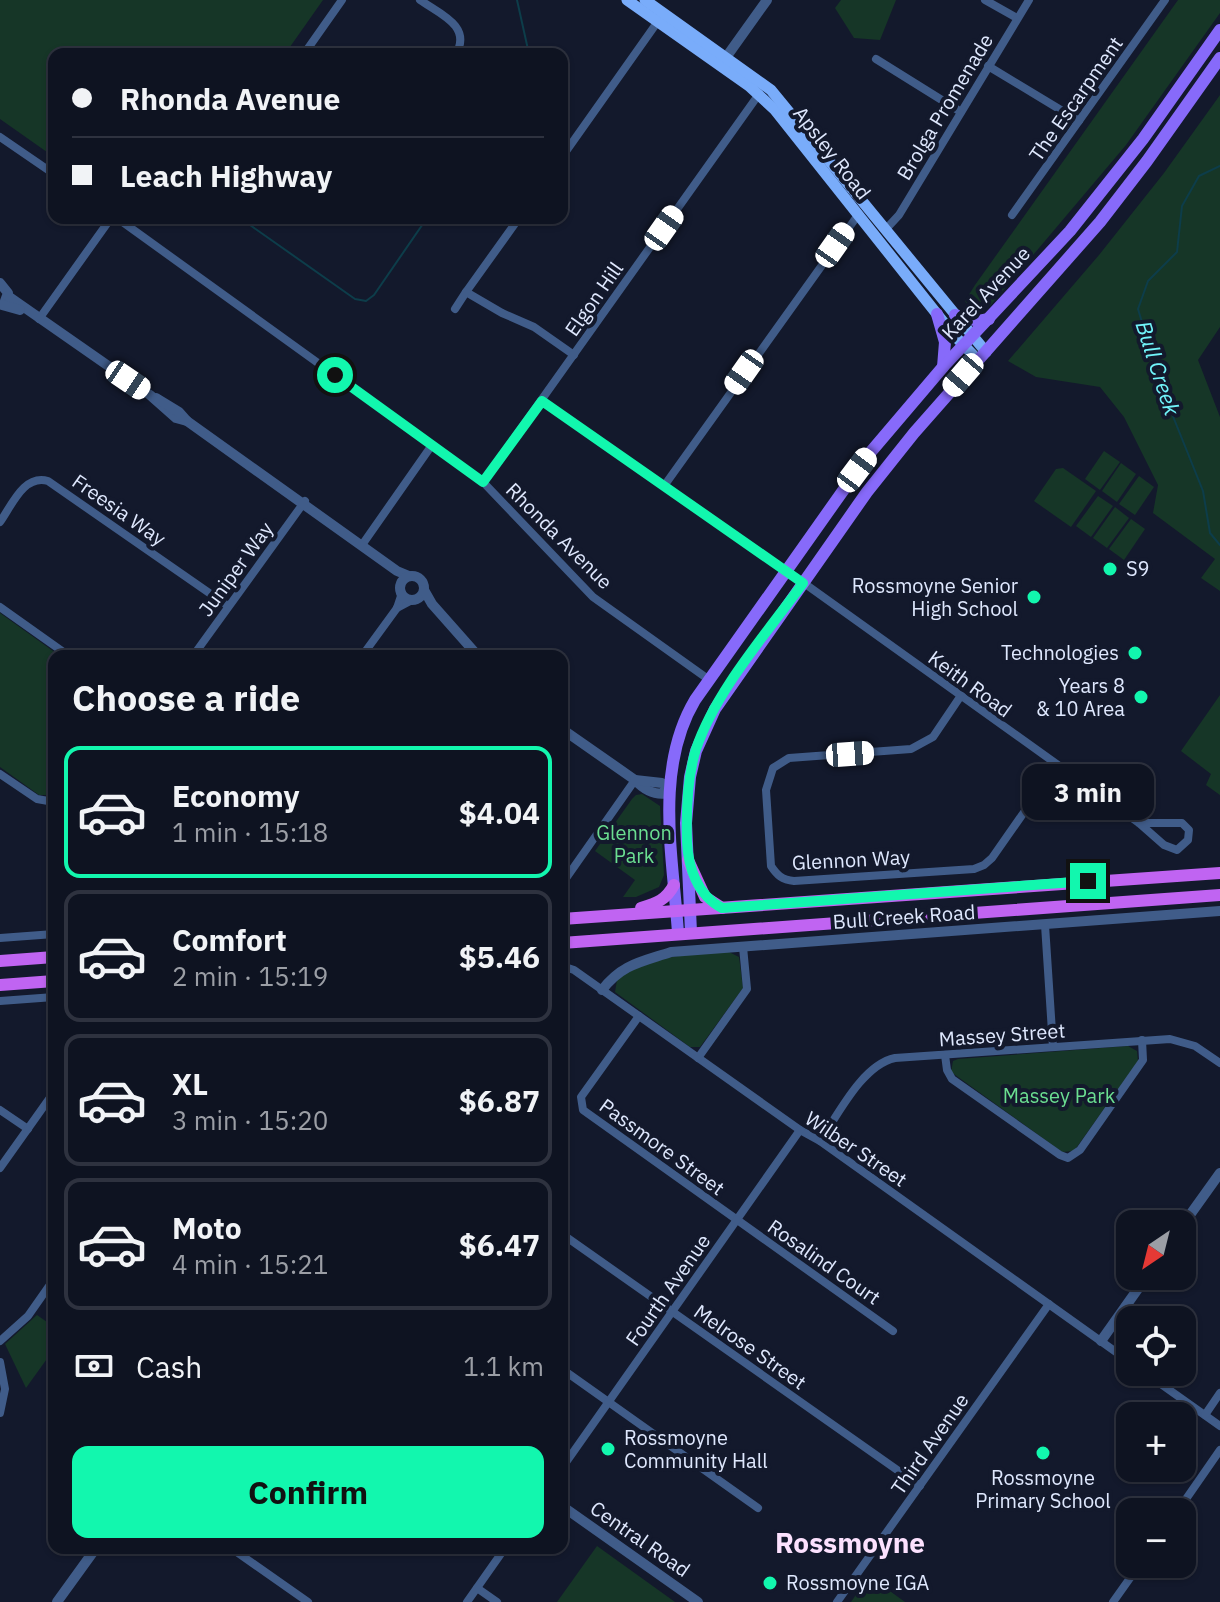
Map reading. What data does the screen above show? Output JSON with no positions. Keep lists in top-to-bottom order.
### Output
{
  "streets": {
    "main road": ["Apsley Road", "Karel Avenue"],
    "street": [
      "The Escarpment",
      "Brolga Promenade",
      "Elgon Hill",
      "Freesia Way",
      "Rhonda Avenue",
      "Juniper Way",
      "Keith Road",
      "Glennon Way",
      "Bull Creek Road",
      "Massey Street",
      "Passmore Street",
      "Wilber Street",
      "Rosalind Court",
      "Fourth Avenue",
      "Melrose Street",
      "Third Avenue",
      "Central Road"
    ]
  },
  "crossings": [
    ["Brolga Promenade", "Apsley Road"],
    ["Apsley Road", "Karel Avenue"],
    ["Apsley Road", "Elgon Hill"],
    ["Karel Avenue", "Rhonda Avenue"],
    ["Karel Avenue", "Keith Road"],
    ["Elgon Hill", "Rhonda Avenue"],
    ["Elgon Hill", "Keith Road"],
    ["Freesia Way", "Juniper Way"],
    ["Keith Road", "Glennon Way"],
    ["Bull Creek Road", "Wilber Street"],
    ["Massey Street", "Wilber Street"],
    ["Passmore Street", "Wilber Street"],
    ["Passmore Street", "Rosalind Court"],
    ["Passmore Street", "Fourth Avenue"],
    ["Wilber Street", "Fourth Avenue"],
    ["Wilber Street", "Third Avenue"],
    ["Rosalind Court", "Fourth Avenue"],
    ["Fourth Avenue", "Melrose Street"],
    ["Melrose Street", "Third Avenue"]
  ],
  "districts": ["Rossmoyne"],
  "water": ["Bull Creek"],
  "parks": ["Glennon Park", "Massey Park"],
  "places": [
    "S9",
    "Rossmoyne Senior High School",
    "Technologies",
    "Years 8 & 10 Area",
    "Rossmoyne Community Hall",
    "Rossmoyne Primary School",
    "Rossmoyne IGA"
  ],
  "north": "bottom left",
  "page": {
    "banner": ["Rhonda Avenue", "Leach Highway"],
    "heading": "Choose a ride",
    "list": [
      {
        "name": "Economy",
        "note": "1 min · 15:18",
        "value": "$4.04"
      },
      {
        "name": "Comfort",
        "note": "2 min · 15:19",
        "value": "$5.46"
      },
      {
        "name": "XL",
        "note": "3 min · 15:20",
        "value": "$6.87"
      },
      {
        "name": "Moto",
        "note": "4 min · 15:21",
        "value": "$6.47"
      }
    ],
    "bubble": "3 min",
    "map_buttons": ["+", "−"],
    "pay": ["Cash", "1.1 km"],
    "buttons": "Confirm"
  }
}
